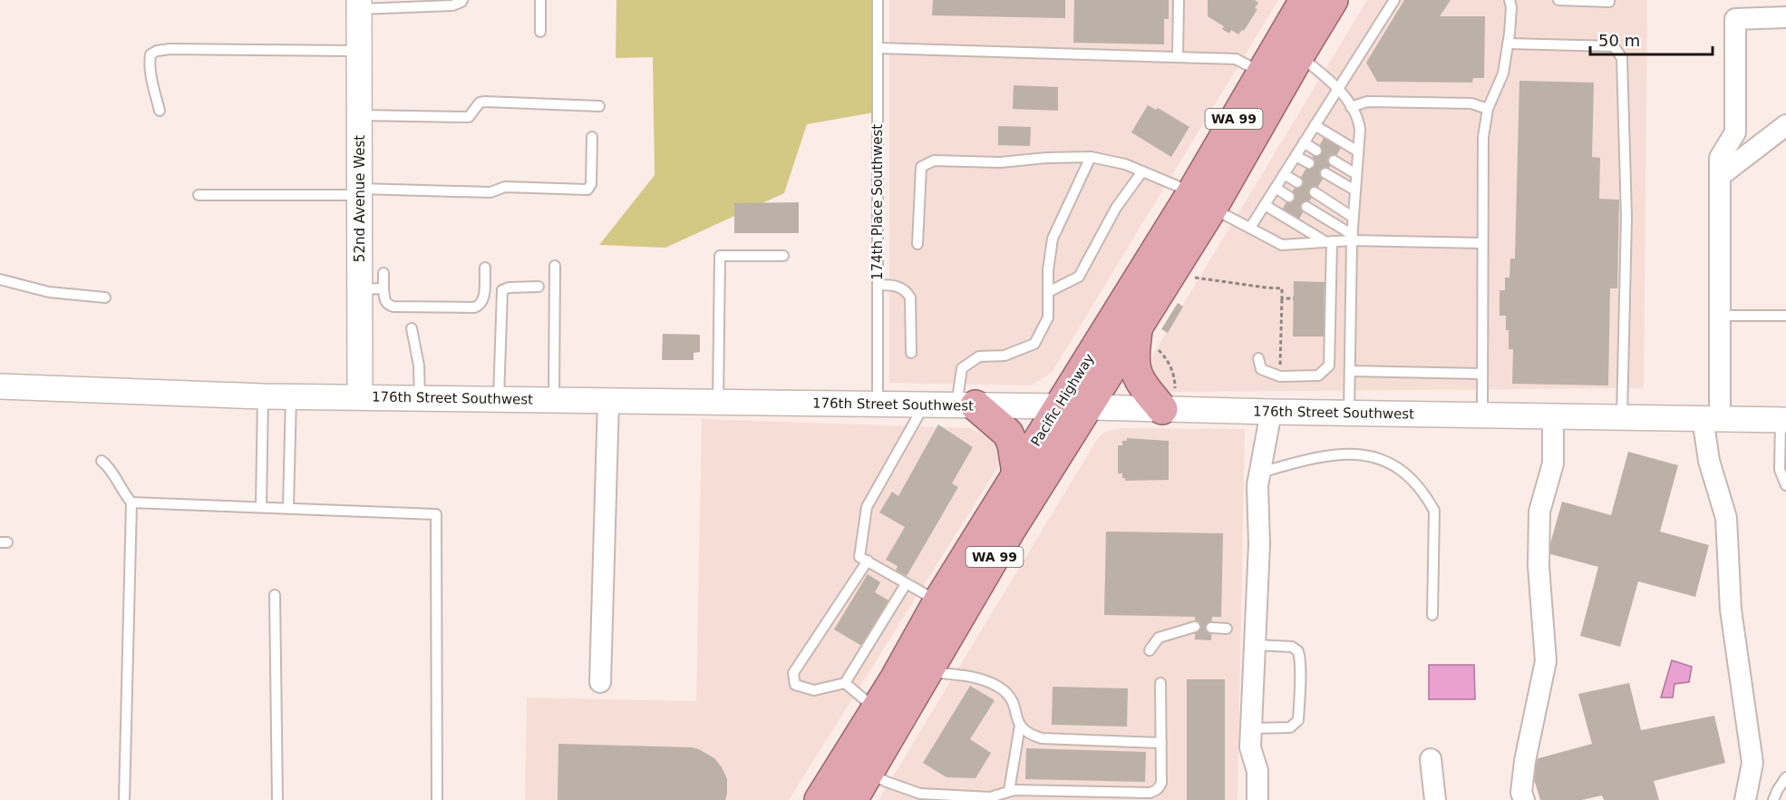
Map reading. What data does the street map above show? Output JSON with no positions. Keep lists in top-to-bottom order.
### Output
{
  "streets": {
    "highway": ["WA 99", "Pacific Highway"],
    "street": ["52nd Avenue West", "176th Street Southwest"],
    "lane": ["174th Place Southwest"]
  },
  "crossings": [
    ["52nd Avenue West", "176th Street Southwest"],
    ["174th Place Southwest", "176th Street Southwest"],
    ["176th Street Southwest", "Pacific Highway"]
  ],
  "scale_bar": "50 m"
}
